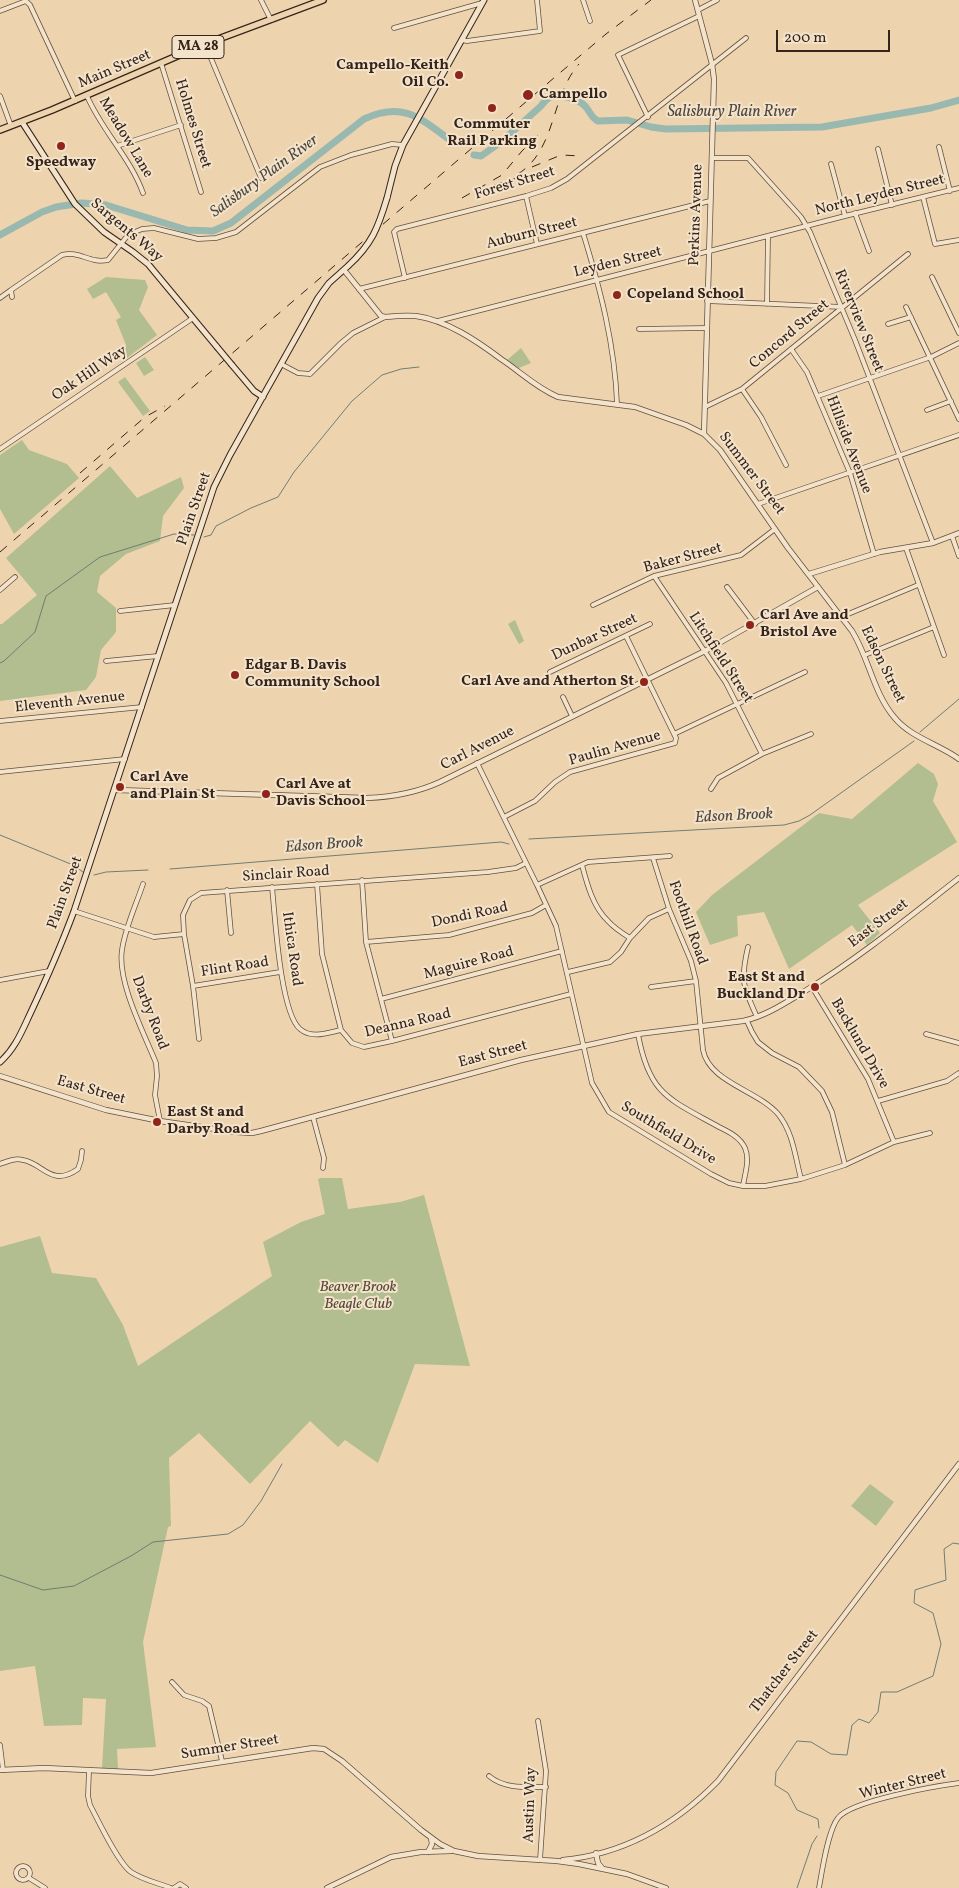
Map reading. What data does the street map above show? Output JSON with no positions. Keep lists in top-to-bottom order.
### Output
{
  "streets": {
    "main road": [
      "MA 28",
      "Main Street",
      "Sargents Way",
      "Plain Street"
    ],
    "street": [
      "Holmes Street",
      "Meadow Lane",
      "Forest Street",
      "North Leyden Street",
      "Perkins Avenue",
      "Auburn Street",
      "Leyden Street",
      "Riverview Street",
      "Concord Street",
      "Oak Hill Way",
      "Hillside Avenue",
      "Summer Street",
      "Baker Street",
      "Dunbar Street",
      "Litchfield Street",
      "Edson Street",
      "Eleventh Avenue",
      "Carl Avenue",
      "Paulin Avenue",
      "Sinclair Road",
      "Dondi Road",
      "Foothill Road",
      "East Street",
      "Ithica Road",
      "Maguire Road",
      "Flint Road",
      "Darby Road",
      "Deanna Road",
      "Backlund Drive",
      "Southfield Drive",
      "Thatcher Street",
      "Winter Street",
      "Austin Way"
    ]
  },
  "crossings": [
    ["Main Street", "Holmes Street"],
    ["Main Street", "Meadow Lane"],
    ["Main Street", "Sargents Way"],
    ["Forest Street", "Perkins Avenue"],
    ["Forest Street", "Auburn Street"],
    ["North Leyden Street", "Leyden Street"],
    ["North Leyden Street", "Riverview Street"],
    ["Perkins Avenue", "Auburn Street"],
    ["Perkins Avenue", "Leyden Street"],
    ["Perkins Avenue", "Riverview Street"],
    ["Perkins Avenue", "Concord Street"],
    ["Perkins Avenue", "Summer Street"],
    ["Sargents Way", "Oak Hill Way"],
    ["Sargents Way", "Plain Street"],
    ["Leyden Street", "Riverview Street"],
    ["Leyden Street", "Summer Street"],
    ["Riverview Street", "Concord Street"],
    ["Concord Street", "Hillside Avenue"],
    ["Summer Street", "Plain Street"],
    ["Summer Street", "Baker Street"],
    ["Summer Street", "Edson Street"],
    ["Summer Street", "Carl Avenue"],
    ["Summer Street", "Thatcher Street"],
    ["Summer Street", "Austin Way"],
    ["Plain Street", "Eleventh Avenue"],
    ["Plain Street", "Carl Avenue"],
    ["Baker Street", "Litchfield Street"],
    ["Litchfield Street", "Carl Avenue"],
    ["Edson Street", "Carl Avenue"],
    ["Carl Avenue", "Southfield Drive"],
    ["Paulin Avenue", "Southfield Drive"],
    ["Sinclair Road", "Ithica Road"],
    ["Sinclair Road", "Flint Road"],
    ["Sinclair Road", "Southfield Drive"],
    ["Dondi Road", "Southfield Drive"],
    ["Foothill Road", "East Street"],
    ["Foothill Road", "Southfield Drive"],
    ["East Street", "Darby Road"],
    ["East Street", "Backlund Drive"],
    ["East Street", "Southfield Drive"],
    ["Ithica Road", "Flint Road"],
    ["Ithica Road", "Deanna Road"],
    ["Maguire Road", "Southfield Drive"],
    ["Deanna Road", "Southfield Drive"],
    ["Backlund Drive", "Southfield Drive"]
  ],
  "water": ["Salisbury Plain River", "Edson Brook"],
  "parks": ["Beaver Brook Beagle Club"],
  "places": [
    "Campello-Keith Oil Co.",
    "Campello",
    "Commuter Rail Parking",
    "Speedway",
    "Copeland School",
    "Carl Ave and Bristol Ave",
    "Edgar B. Davis Community School",
    "Carl Ave and Atherton St",
    "Carl Ave and Plain St",
    "Carl Ave at Davis School",
    "East St and Buckland Dr",
    "East St and Darby Road"
  ],
  "scale_bar": "200 m"
}
